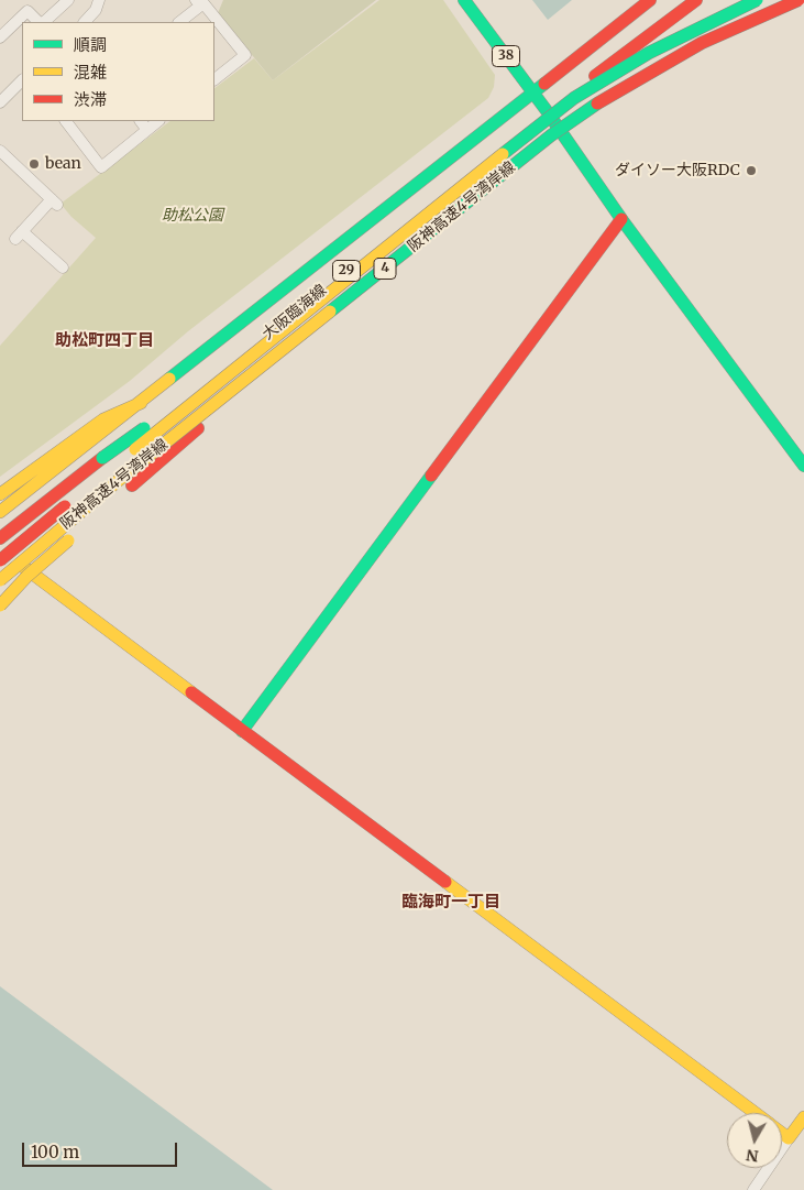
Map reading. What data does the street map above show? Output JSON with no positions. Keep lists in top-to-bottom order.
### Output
{
  "streets": {
    "main road": [
      "38",
      "阪神高速4号湾岸線",
      "4",
      "29",
      "大阪臨海線"
    ]
  },
  "crossings": [
    ["38", "大阪臨海線"]
  ],
  "districts": ["助松町四丁目", "臨海町一丁目"],
  "parks": ["助松公園"],
  "places": ["bean", "ダイソー大阪RDC"],
  "legend": ["順調", "混雑", "渋滞"],
  "scale_bar": "100 m",
  "north": "bottom"
}
